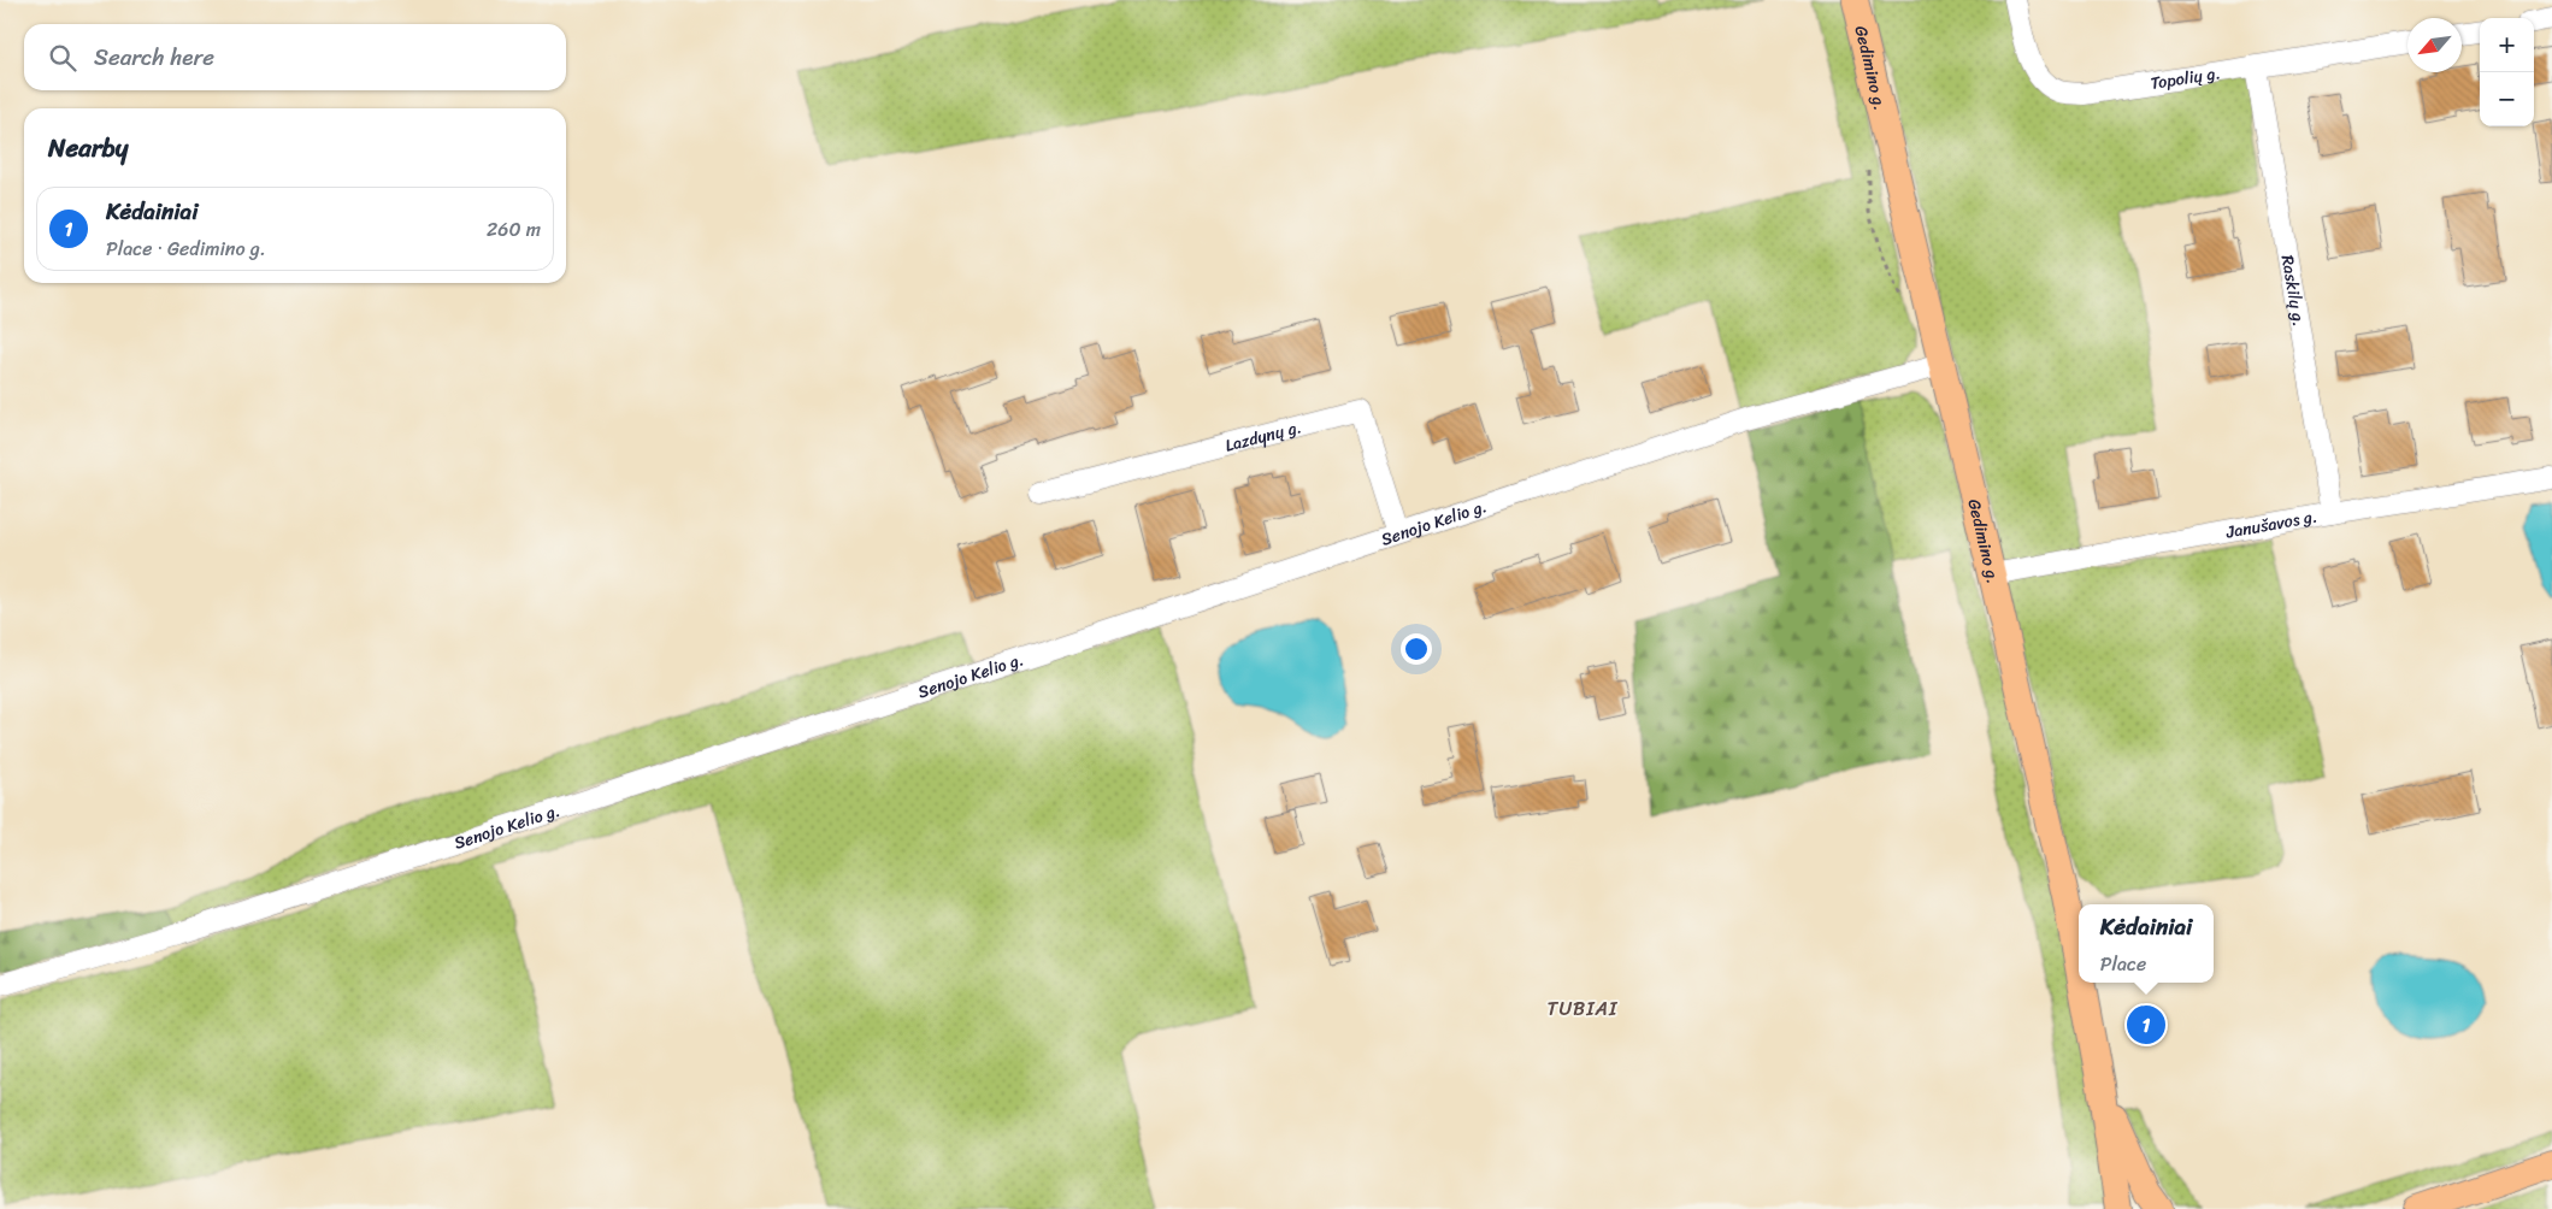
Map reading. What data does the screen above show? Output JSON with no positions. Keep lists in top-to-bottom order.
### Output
{
  "streets": {
    "main road": ["Gedimino g."],
    "street": [
      "Topolių g.",
      "Raskilų g.",
      "Lazdynų g.",
      "Senojo Kelio g.",
      "Janušavos g."
    ]
  },
  "crossings": [
    ["Gedimino g.", "Senojo Kelio g."],
    ["Gedimino g.", "Janušavos g."],
    ["Topolių g.", "Raskilų g."],
    ["Raskilų g.", "Janušavos g."],
    ["Lazdynų g.", "Senojo Kelio g."]
  ],
  "districts": ["TUBIAI"],
  "north": "bottom left",
  "page": {
    "map_buttons": ["+", "−"],
    "search": "Search here",
    "heading": "Nearby",
    "list": [
      {
        "mark": "1",
        "name": "Kėdainiai",
        "note": "Place · Gedimino g.",
        "value": "260 m"
      }
    ],
    "popup": ["Kėdainiai", "Place"],
    "pins": "1"
  }
}
